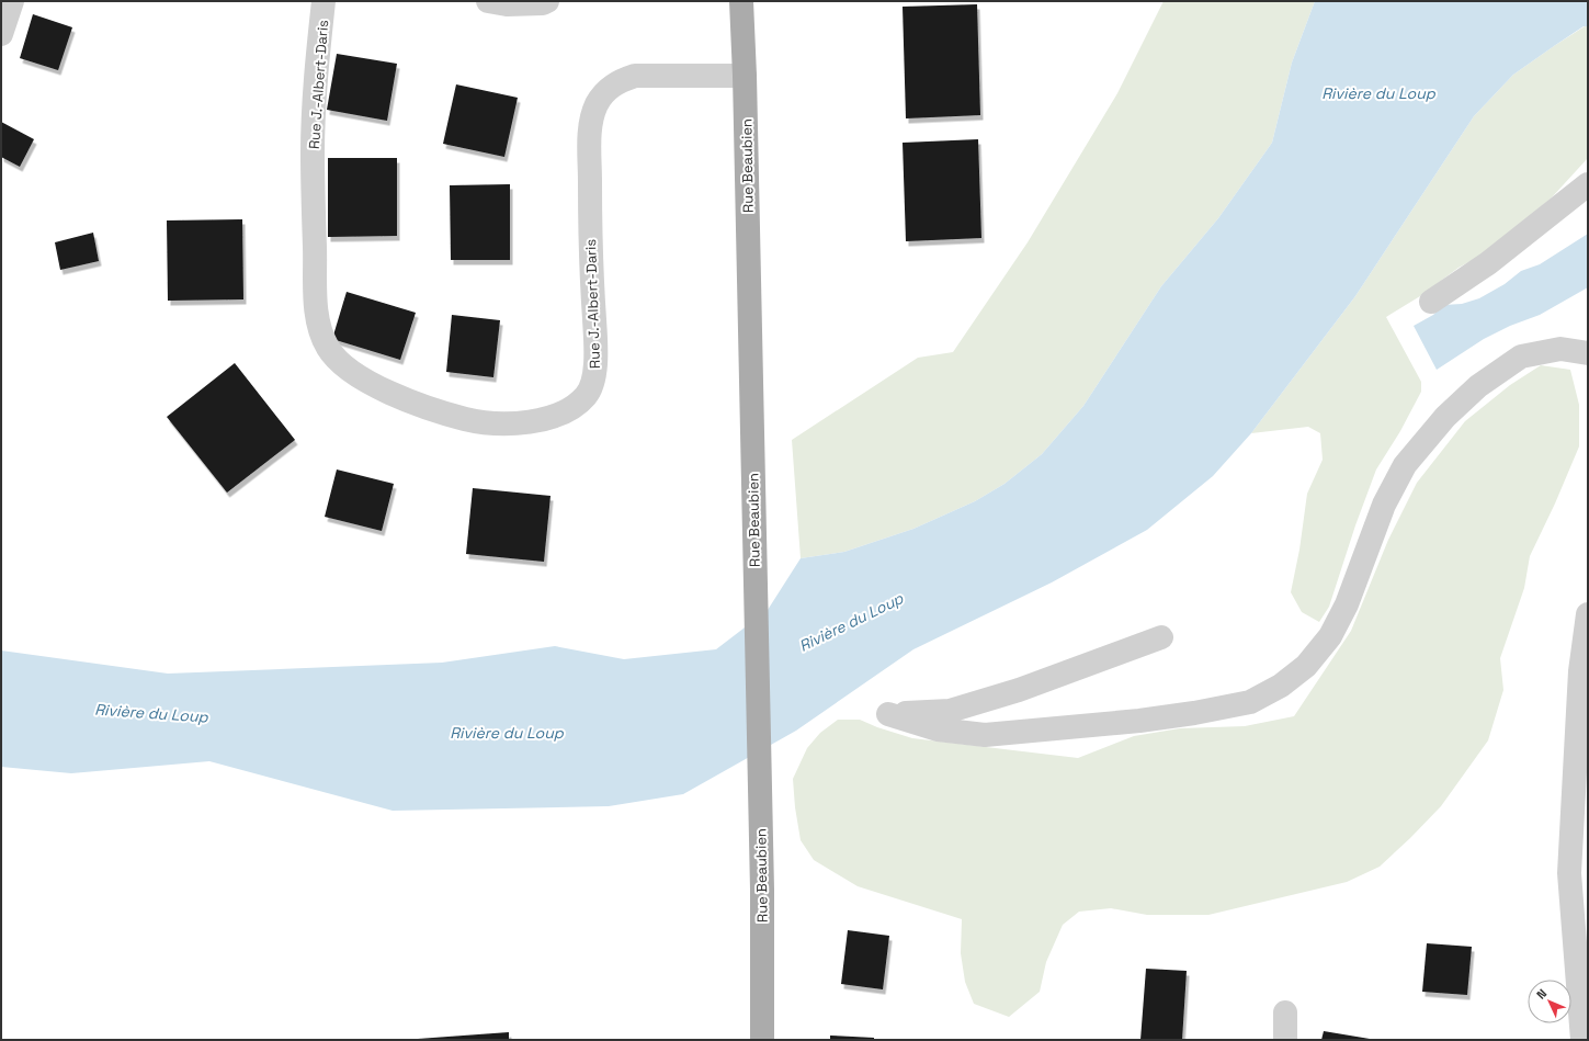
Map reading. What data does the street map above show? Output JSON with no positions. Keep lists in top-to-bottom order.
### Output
{
  "streets": {
    "main road": ["Rue Beaubien"],
    "street": ["Rue J.-Albert-Daris"]
  },
  "crossings": [
    ["Rue J.-Albert-Daris", "Rue Beaubien"]
  ],
  "water": ["Rivière du Loup"],
  "north": "top left"
}
